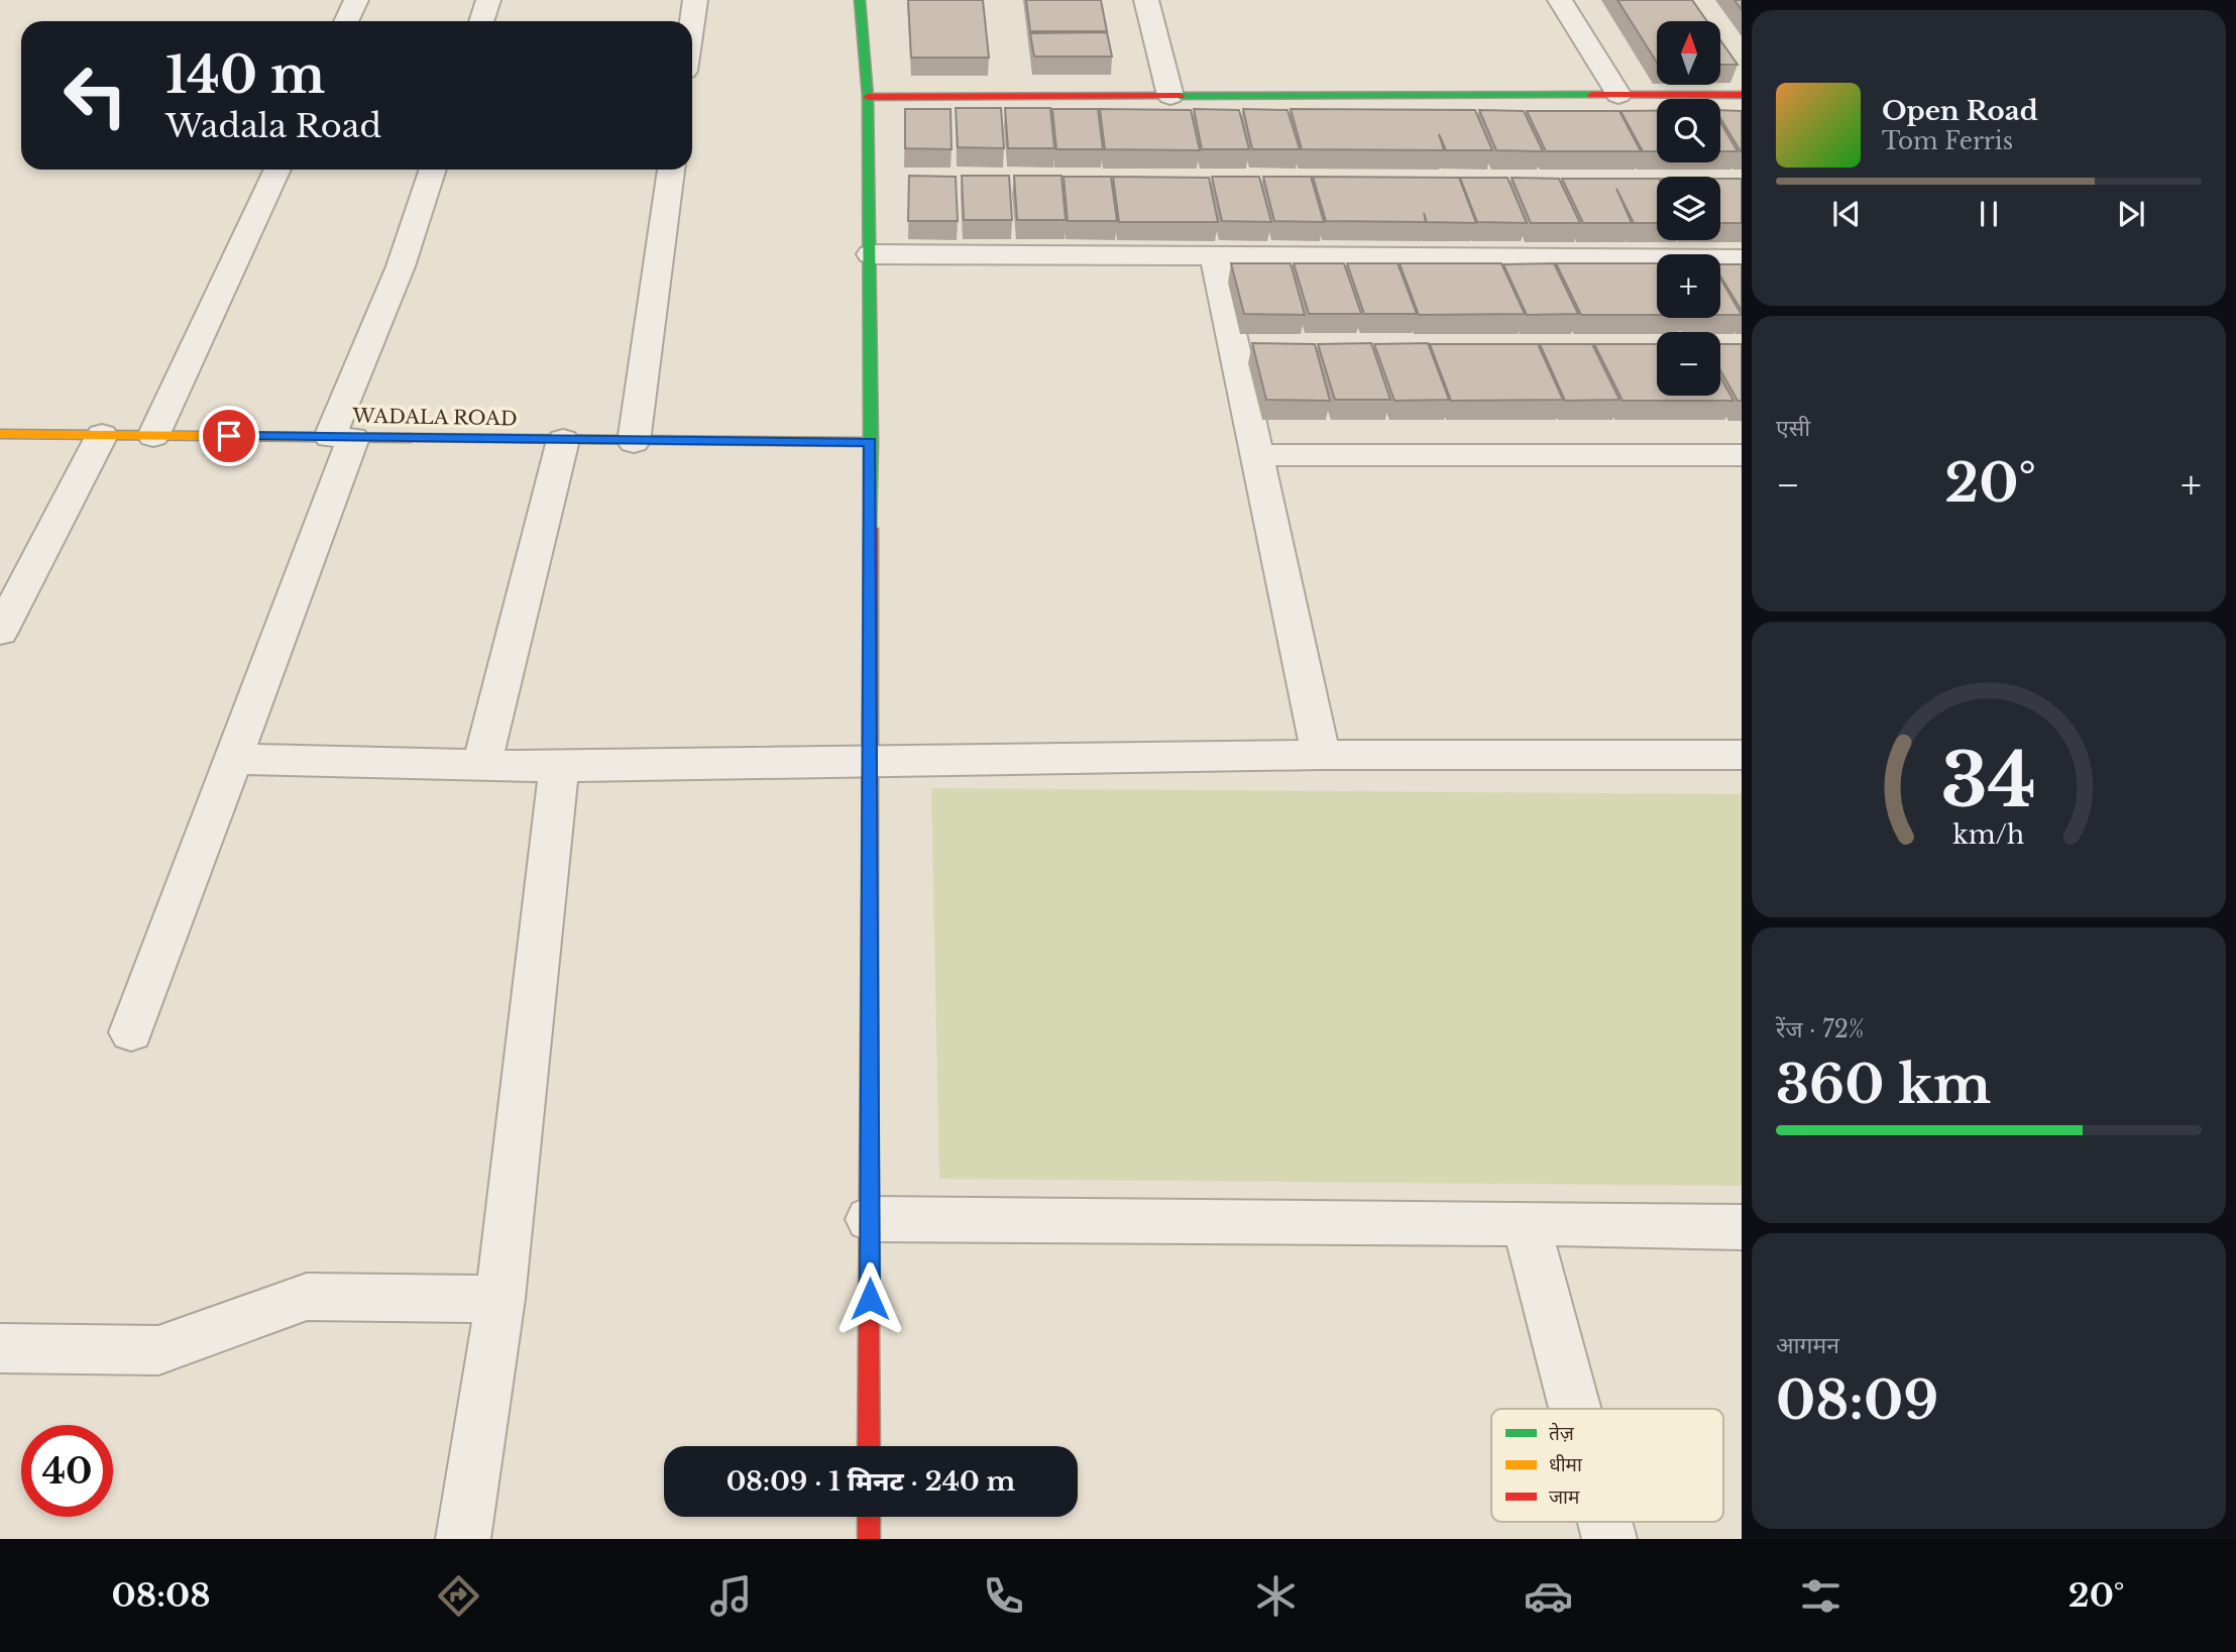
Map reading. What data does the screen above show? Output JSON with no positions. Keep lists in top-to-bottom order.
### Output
{
  "streets": {
    "street": ["WADALA ROAD"]
  },
  "legend": ["तेज़", "धीमा", "जाम"],
  "north": "top",
  "page": {
    "map_buttons": ["+", "−"],
    "turn": ["140 m", "Wadala Road"],
    "song": ["Open Road", "Tom Ferris"],
    "tile": [
      "एसी",
      ["रेंज · 72%", "360 km"],
      ["आगमन", "08:09"]
    ],
    "heat": ["−", "20°", "+"],
    "limit": "40",
    "trip": "08:09 · 1 मिनट · 240 m",
    "tabs": ["08:08", "20°"],
    "gauge": ["34", "km/h"]
  }
}
